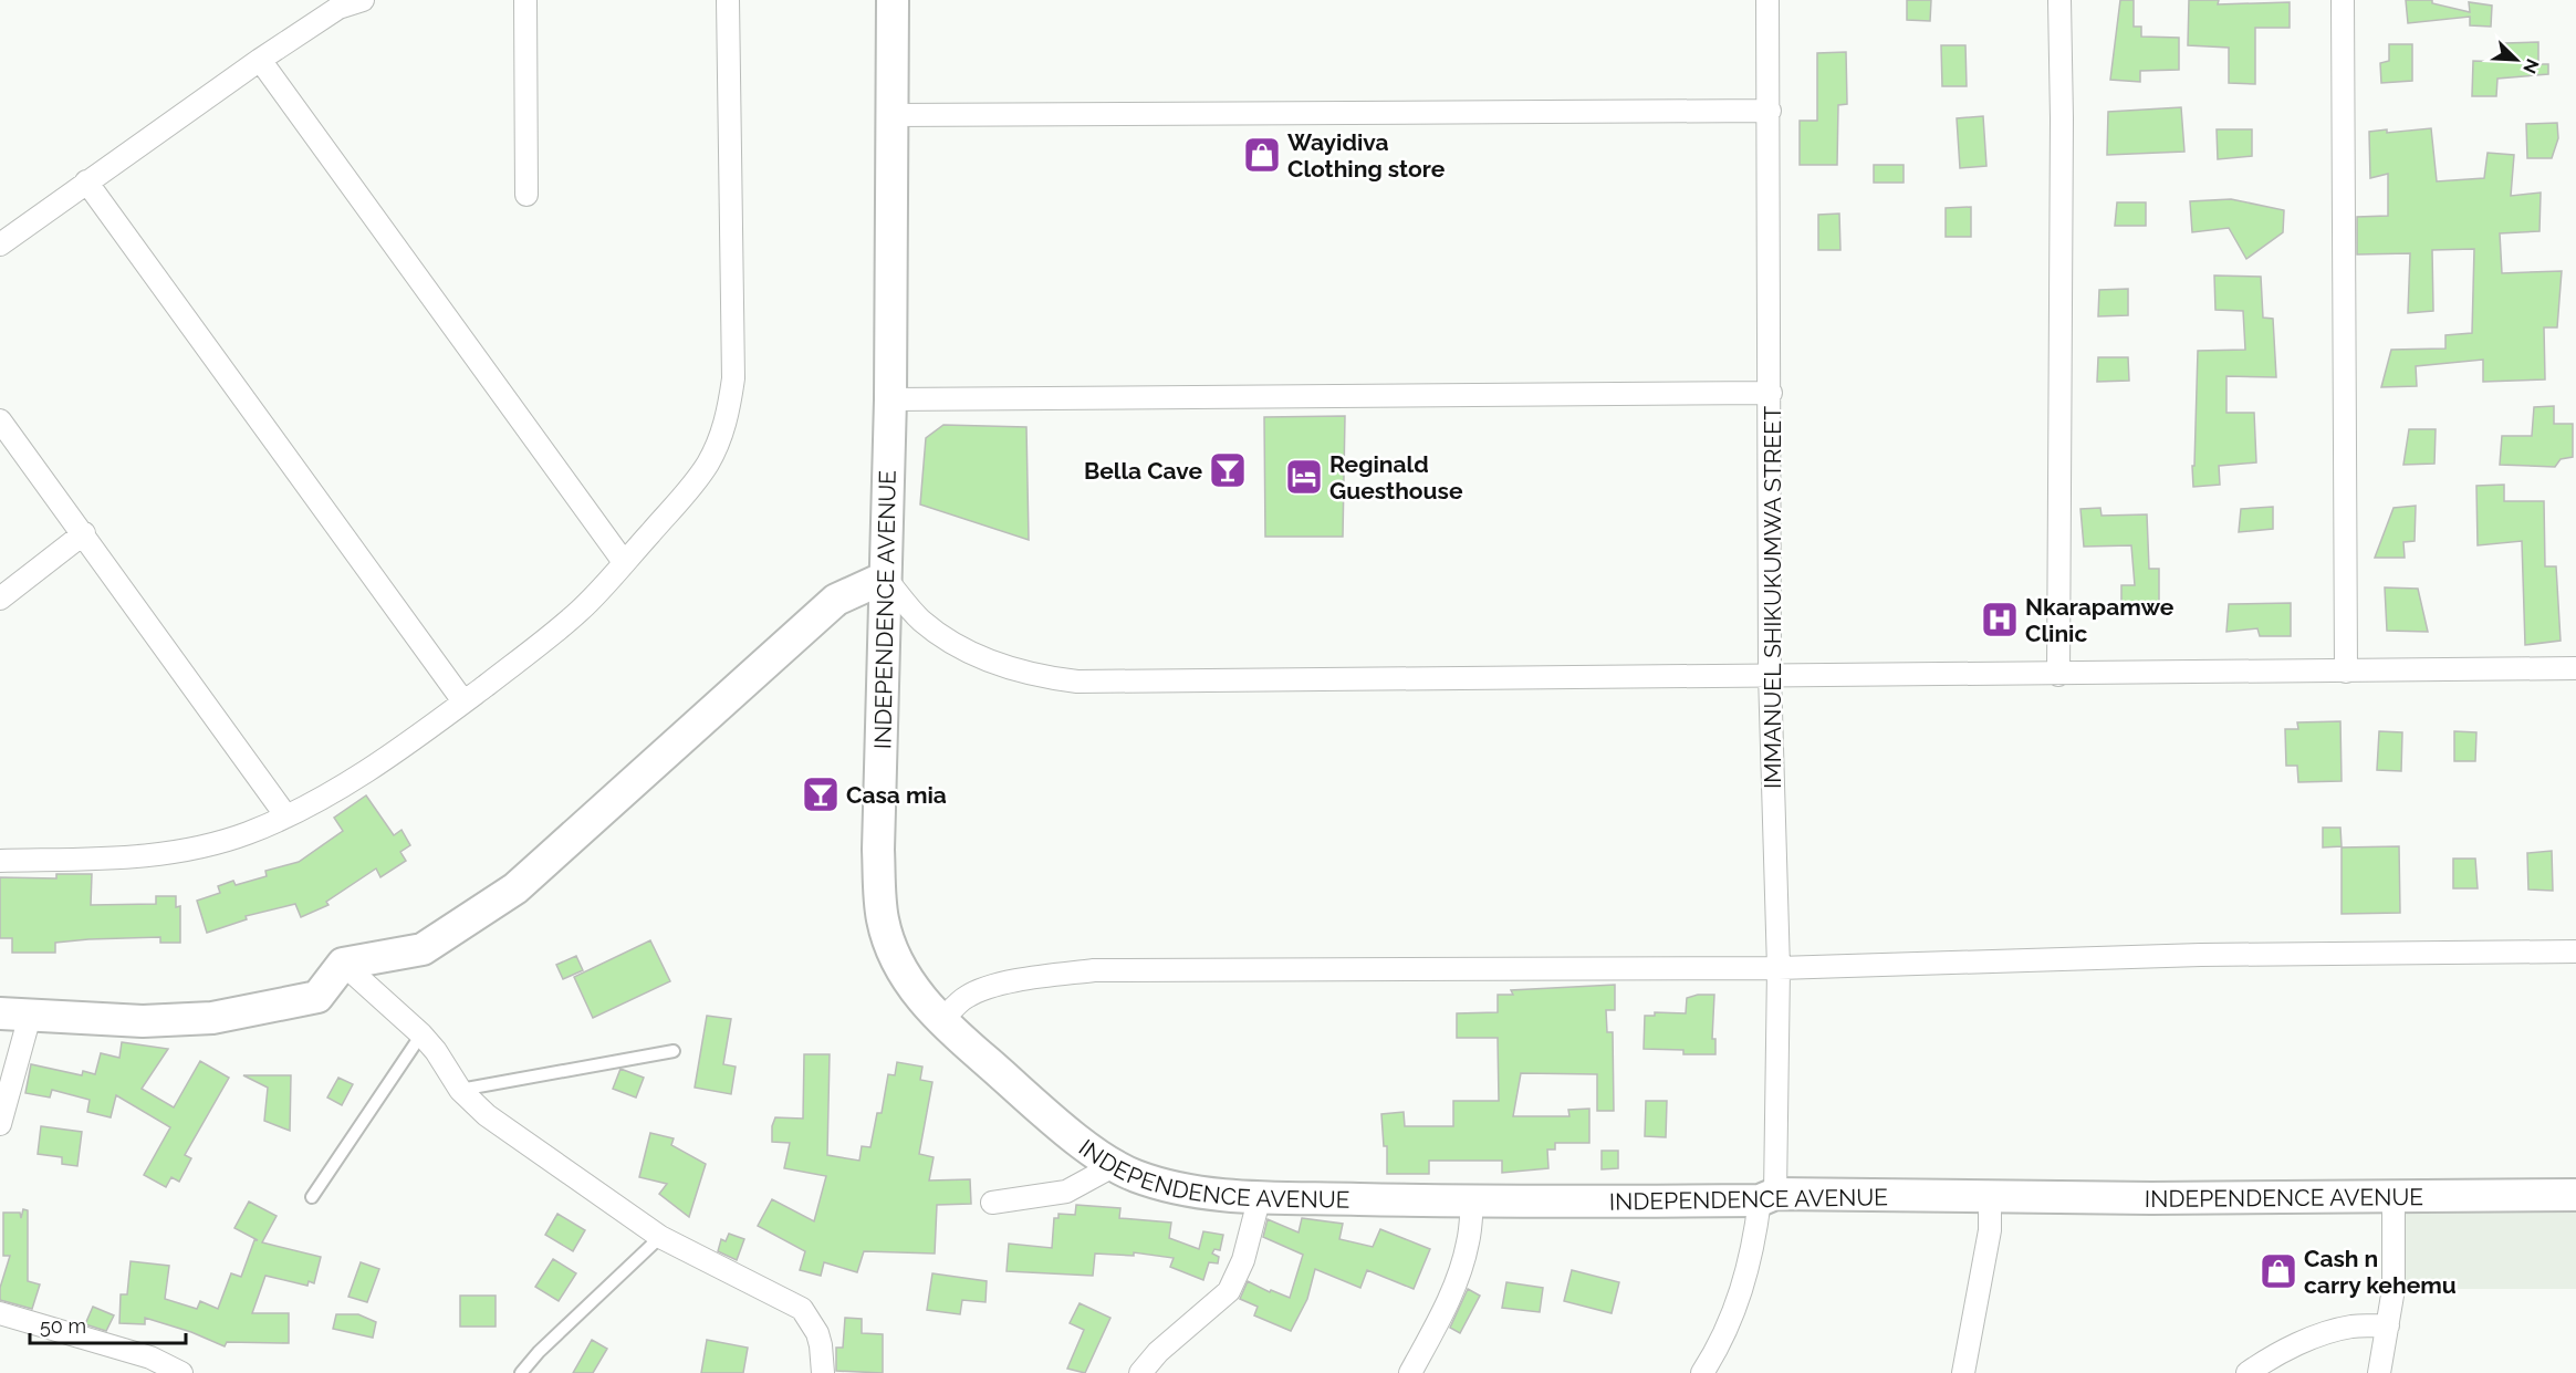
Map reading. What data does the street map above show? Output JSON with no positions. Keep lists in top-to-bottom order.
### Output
{
  "streets": {
    "street": ["IMMANUEL SHIKUKUMWA STREET", "INDEPENDENCE AVENUE"]
  },
  "crossings": [
    ["IMMANUEL SHIKUKUMWA STREET", "INDEPENDENCE AVENUE"]
  ],
  "places": {
    "shop": ["Wayidiva Clothing store", "Cash n carry kehemu"],
    "bar": ["Bella Cave", "Casa mia"],
    "hotel": ["Reginald Guesthouse"],
    "hospital": ["Nkarapamwe Clinic"]
  },
  "scale_bar": "50 m",
  "north": "bottom right"
}
